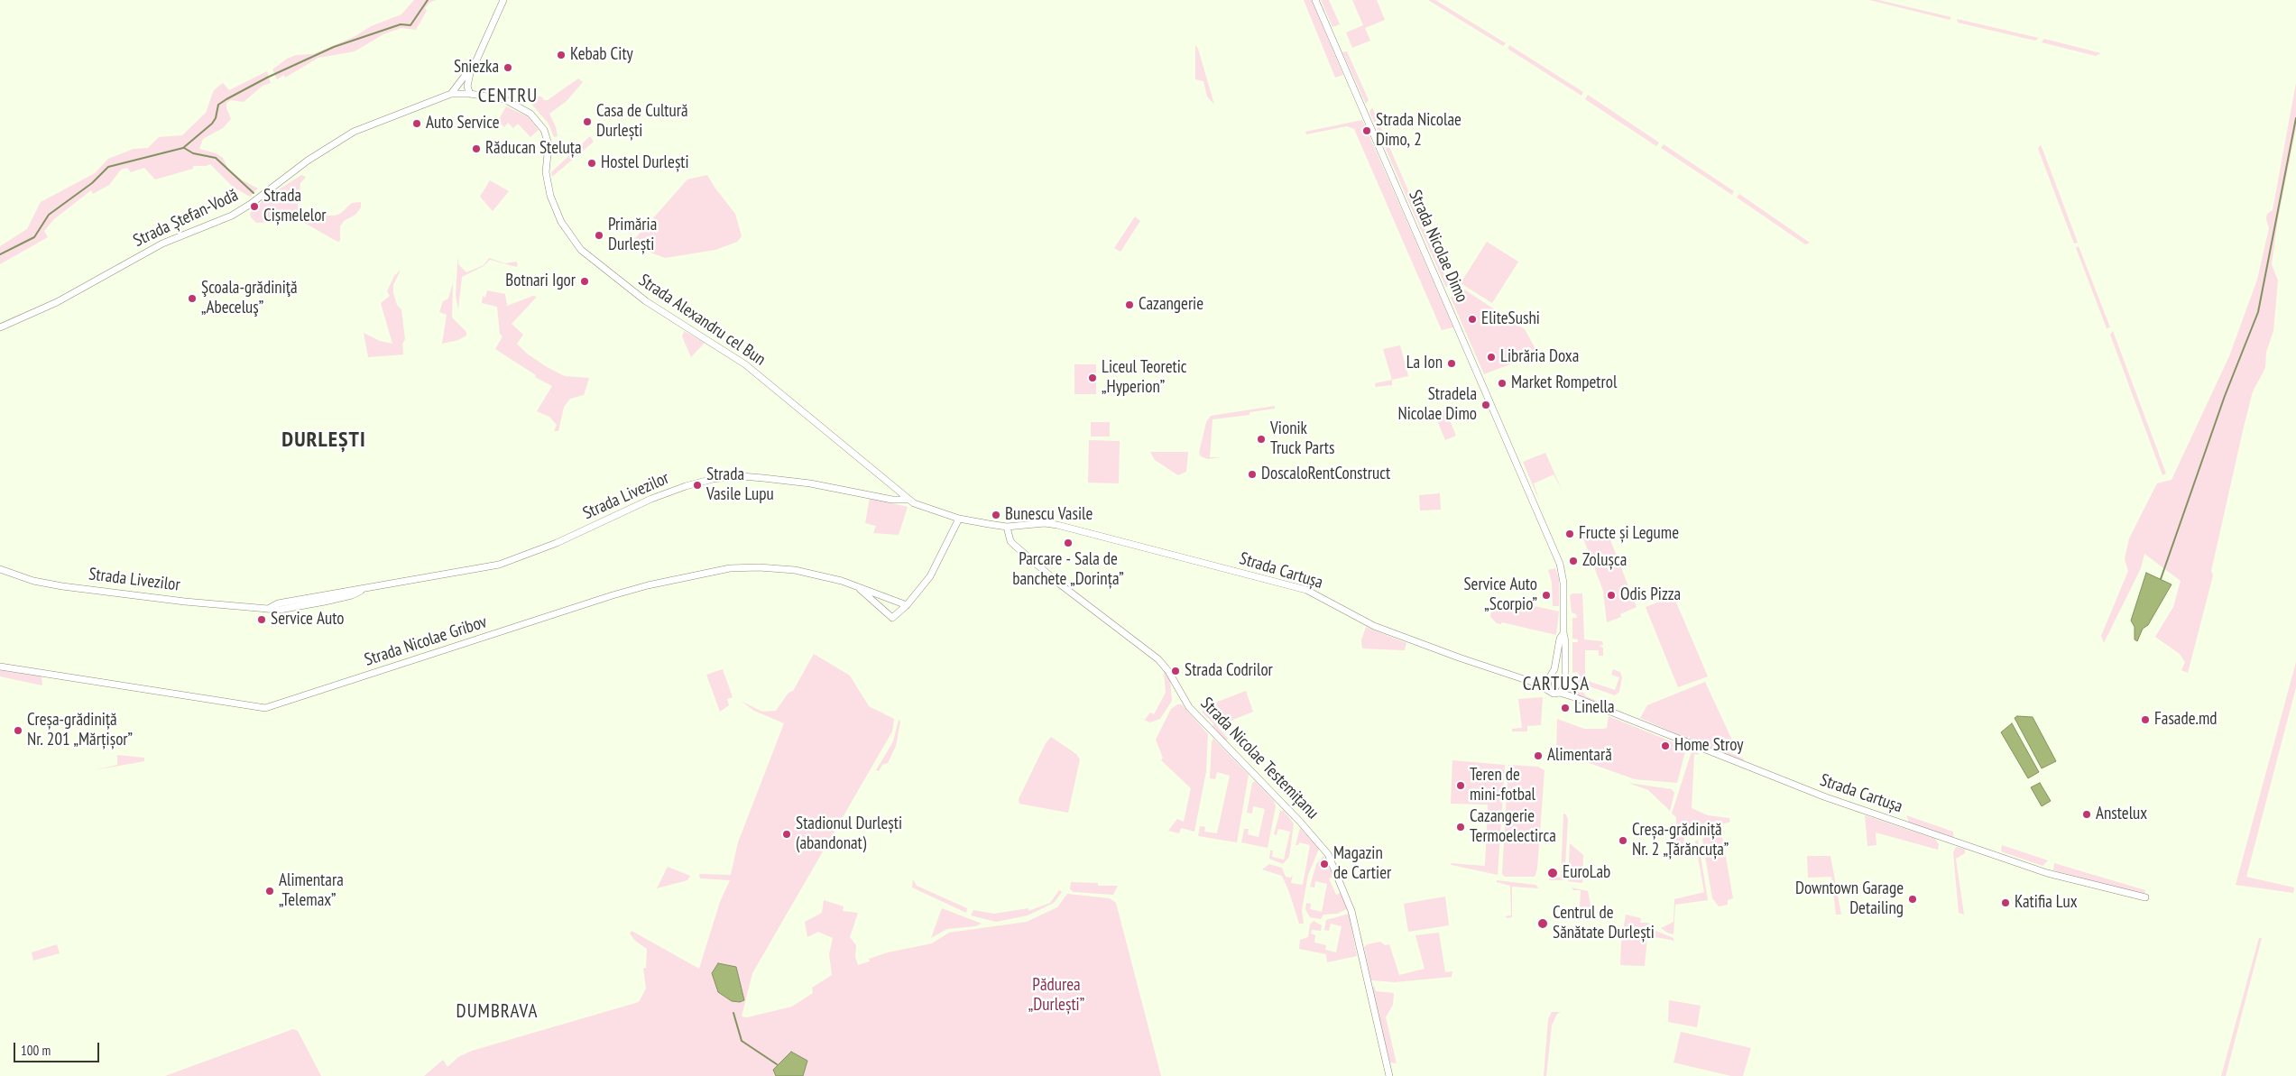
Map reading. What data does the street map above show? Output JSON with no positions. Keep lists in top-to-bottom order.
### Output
{
  "streets": {
    "street": [
      "Strada Ștefan-Vodă",
      "Strada Nicolae Dimo",
      "Strada Alexandru cel Bun",
      "Strada Livezilor",
      "Strada Cartușa",
      "Strada Nicolae Gribov",
      "Strada Nicolae Testemițanu"
    ]
  },
  "crossings": [
    ["Strada Ștefan-Vodă", "Strada Alexandru cel Bun"],
    ["Strada Nicolae Dimo", "Strada Cartușa"],
    ["Strada Alexandru cel Bun", "Strada Livezilor"],
    ["Strada Alexandru cel Bun", "Strada Cartușa"],
    ["Strada Alexandru cel Bun", "Strada Nicolae Testemițanu"],
    ["Strada Cartușa", "Strada Nicolae Testemițanu"]
  ],
  "districts": [
    "CENTRU",
    "DURLEȘTI",
    "CARTUȘA",
    "DUMBRAVA"
  ],
  "parks": ["Pădurea „Durlești”"],
  "places": [
    "Kebab City",
    "Sniezka",
    "Casa de Cultură Durlești",
    "Auto Service",
    "Strada Nicolae Dimo, 2",
    "Răducan Steluța",
    "Hostel Durlești",
    "Strada Cișmelelor",
    "Primăria Durlești",
    "Botnari Igor",
    "Şcoala-grădiniţă „Abeceluş”",
    "Cazangerie",
    "EliteSushi",
    "Librăria Doxa",
    "La Ion",
    "Liceul Teoretic „Hyperion”",
    "Market Rompetrol",
    "Stradela Nicolae Dimo",
    "Vionik Truck Parts",
    "DoscaloRentConstruct",
    "Strada Vasile Lupu",
    "Bunescu Vasile",
    "Fructe și Legume",
    "Parcare - Sala de banchete „Dorința”",
    "Zolușca",
    "Service Auto „Scorpio”",
    "Odis Pizza",
    "Service Auto",
    "Strada Codrilor",
    "Linella",
    "Fasade.md",
    "Creșa-grădiniță Nr. 201 „Mărțișor”",
    "Home Stroy",
    "Alimentară",
    "Teren de mini-fotbal",
    "Anstelux",
    "Cazangerie Termoelectirca",
    "Stadionul Durlești (abandonat)",
    "Creșa-grădiniță Nr. 2 „Țărăncuța”",
    "Magazin de Cartier",
    "EuroLab",
    "Alimentara „Telemax”",
    "Downtown Garage Detailing",
    "Katifia Lux",
    "Centrul de Sănătate Durlești"
  ],
  "scale_bar": "100 m"
}
